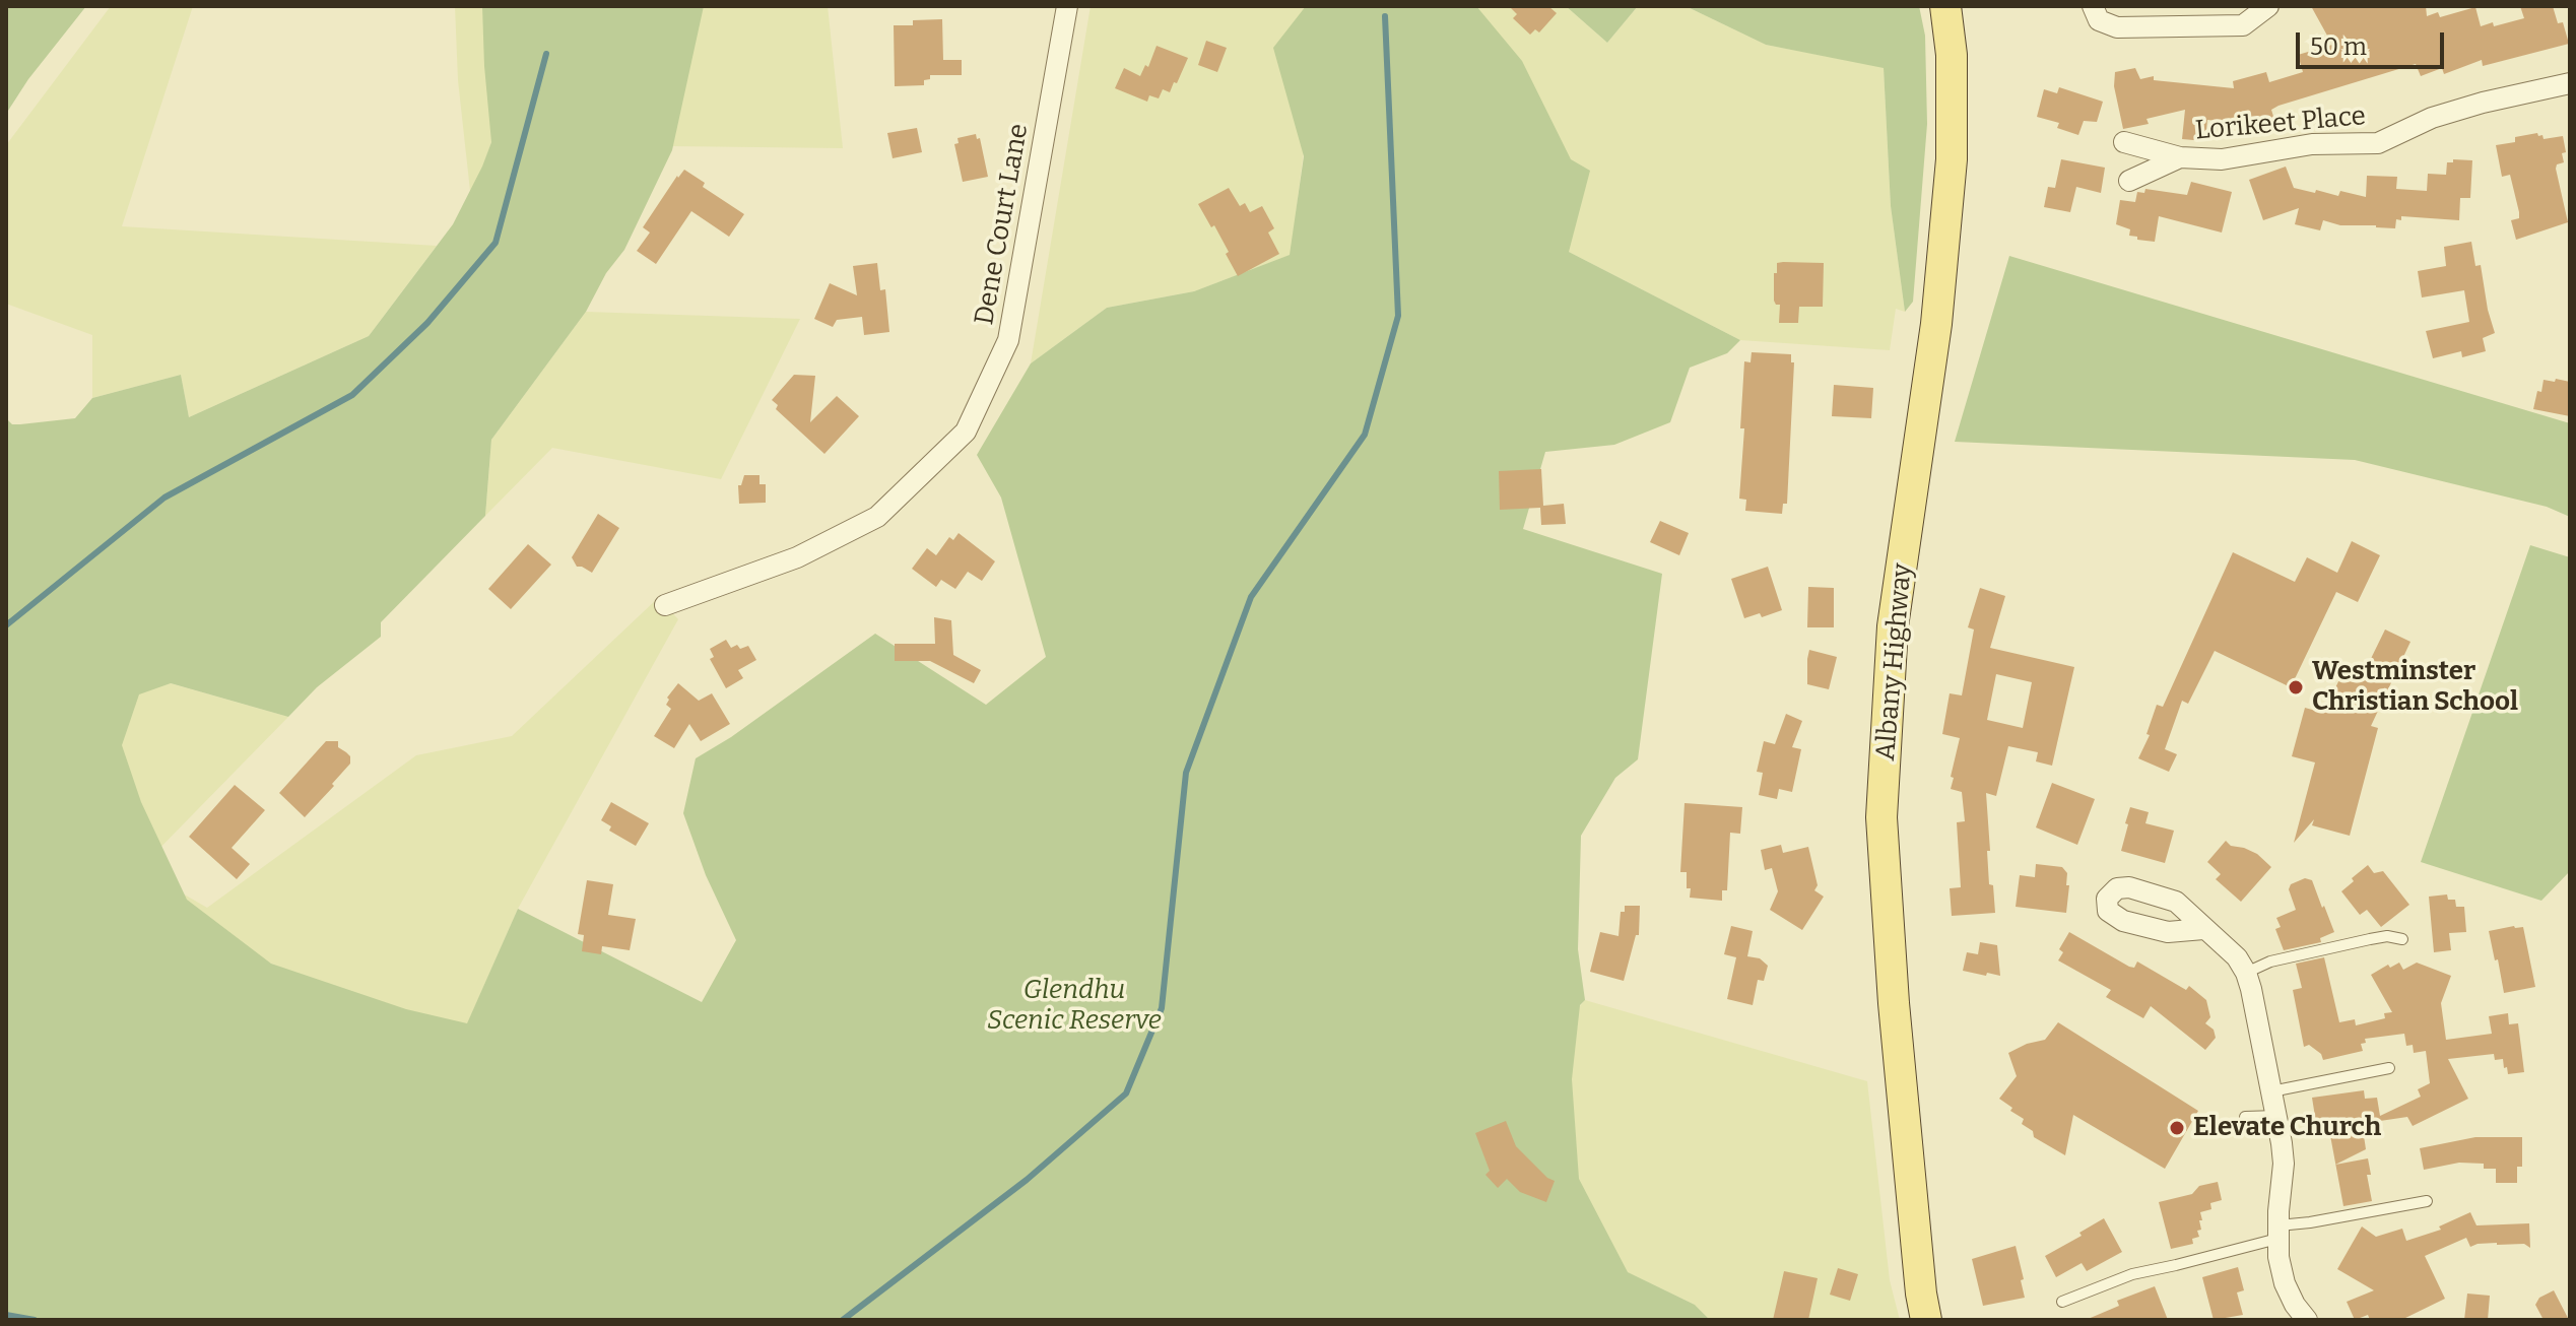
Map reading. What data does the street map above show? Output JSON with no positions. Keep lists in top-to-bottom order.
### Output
{
  "streets": {
    "main road": ["Albany Highway"],
    "street": ["Lorikeet Place", "Dene Court Lane"]
  },
  "parks": ["Glendhu Scenic Reserve"],
  "places": ["Westminster Christian School", "Elevate Church"],
  "scale_bar": "50 m"
}
